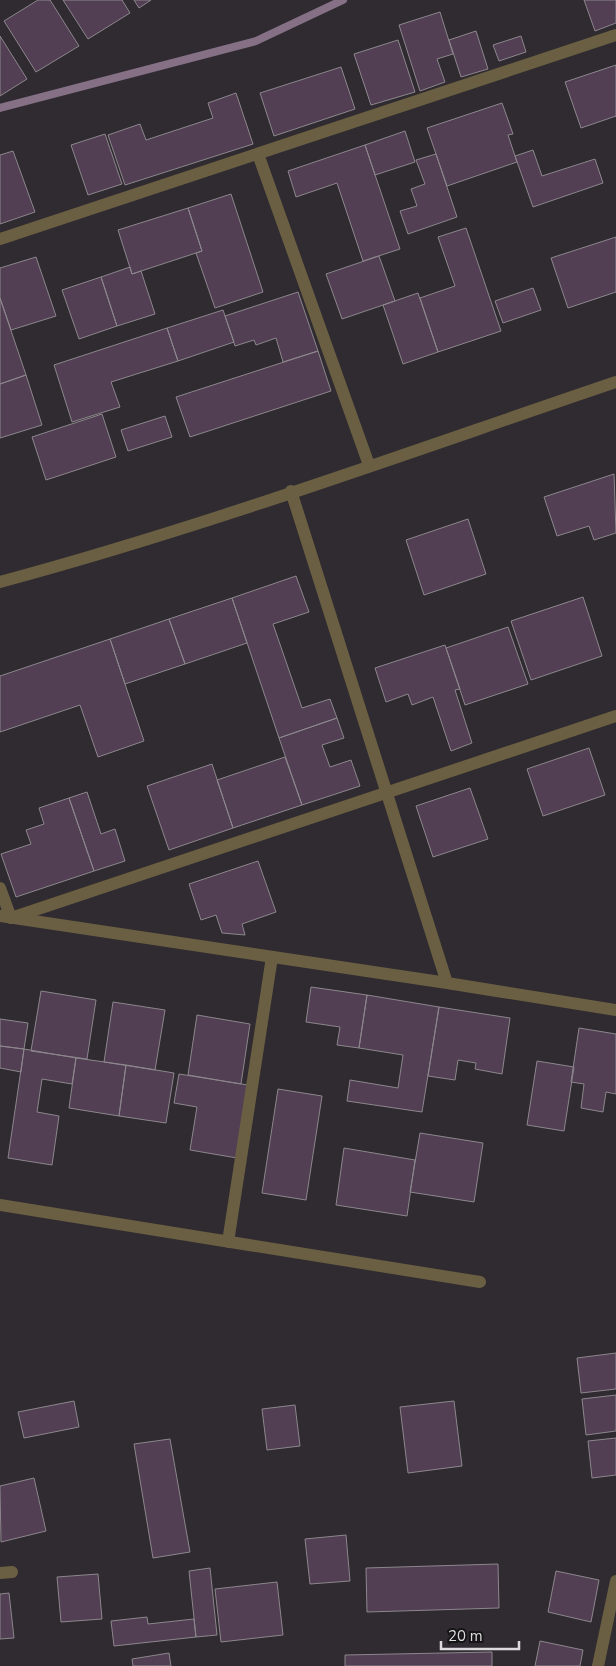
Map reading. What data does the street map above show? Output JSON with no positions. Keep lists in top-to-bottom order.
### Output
{
  "scale_bar": "20 m"
}
